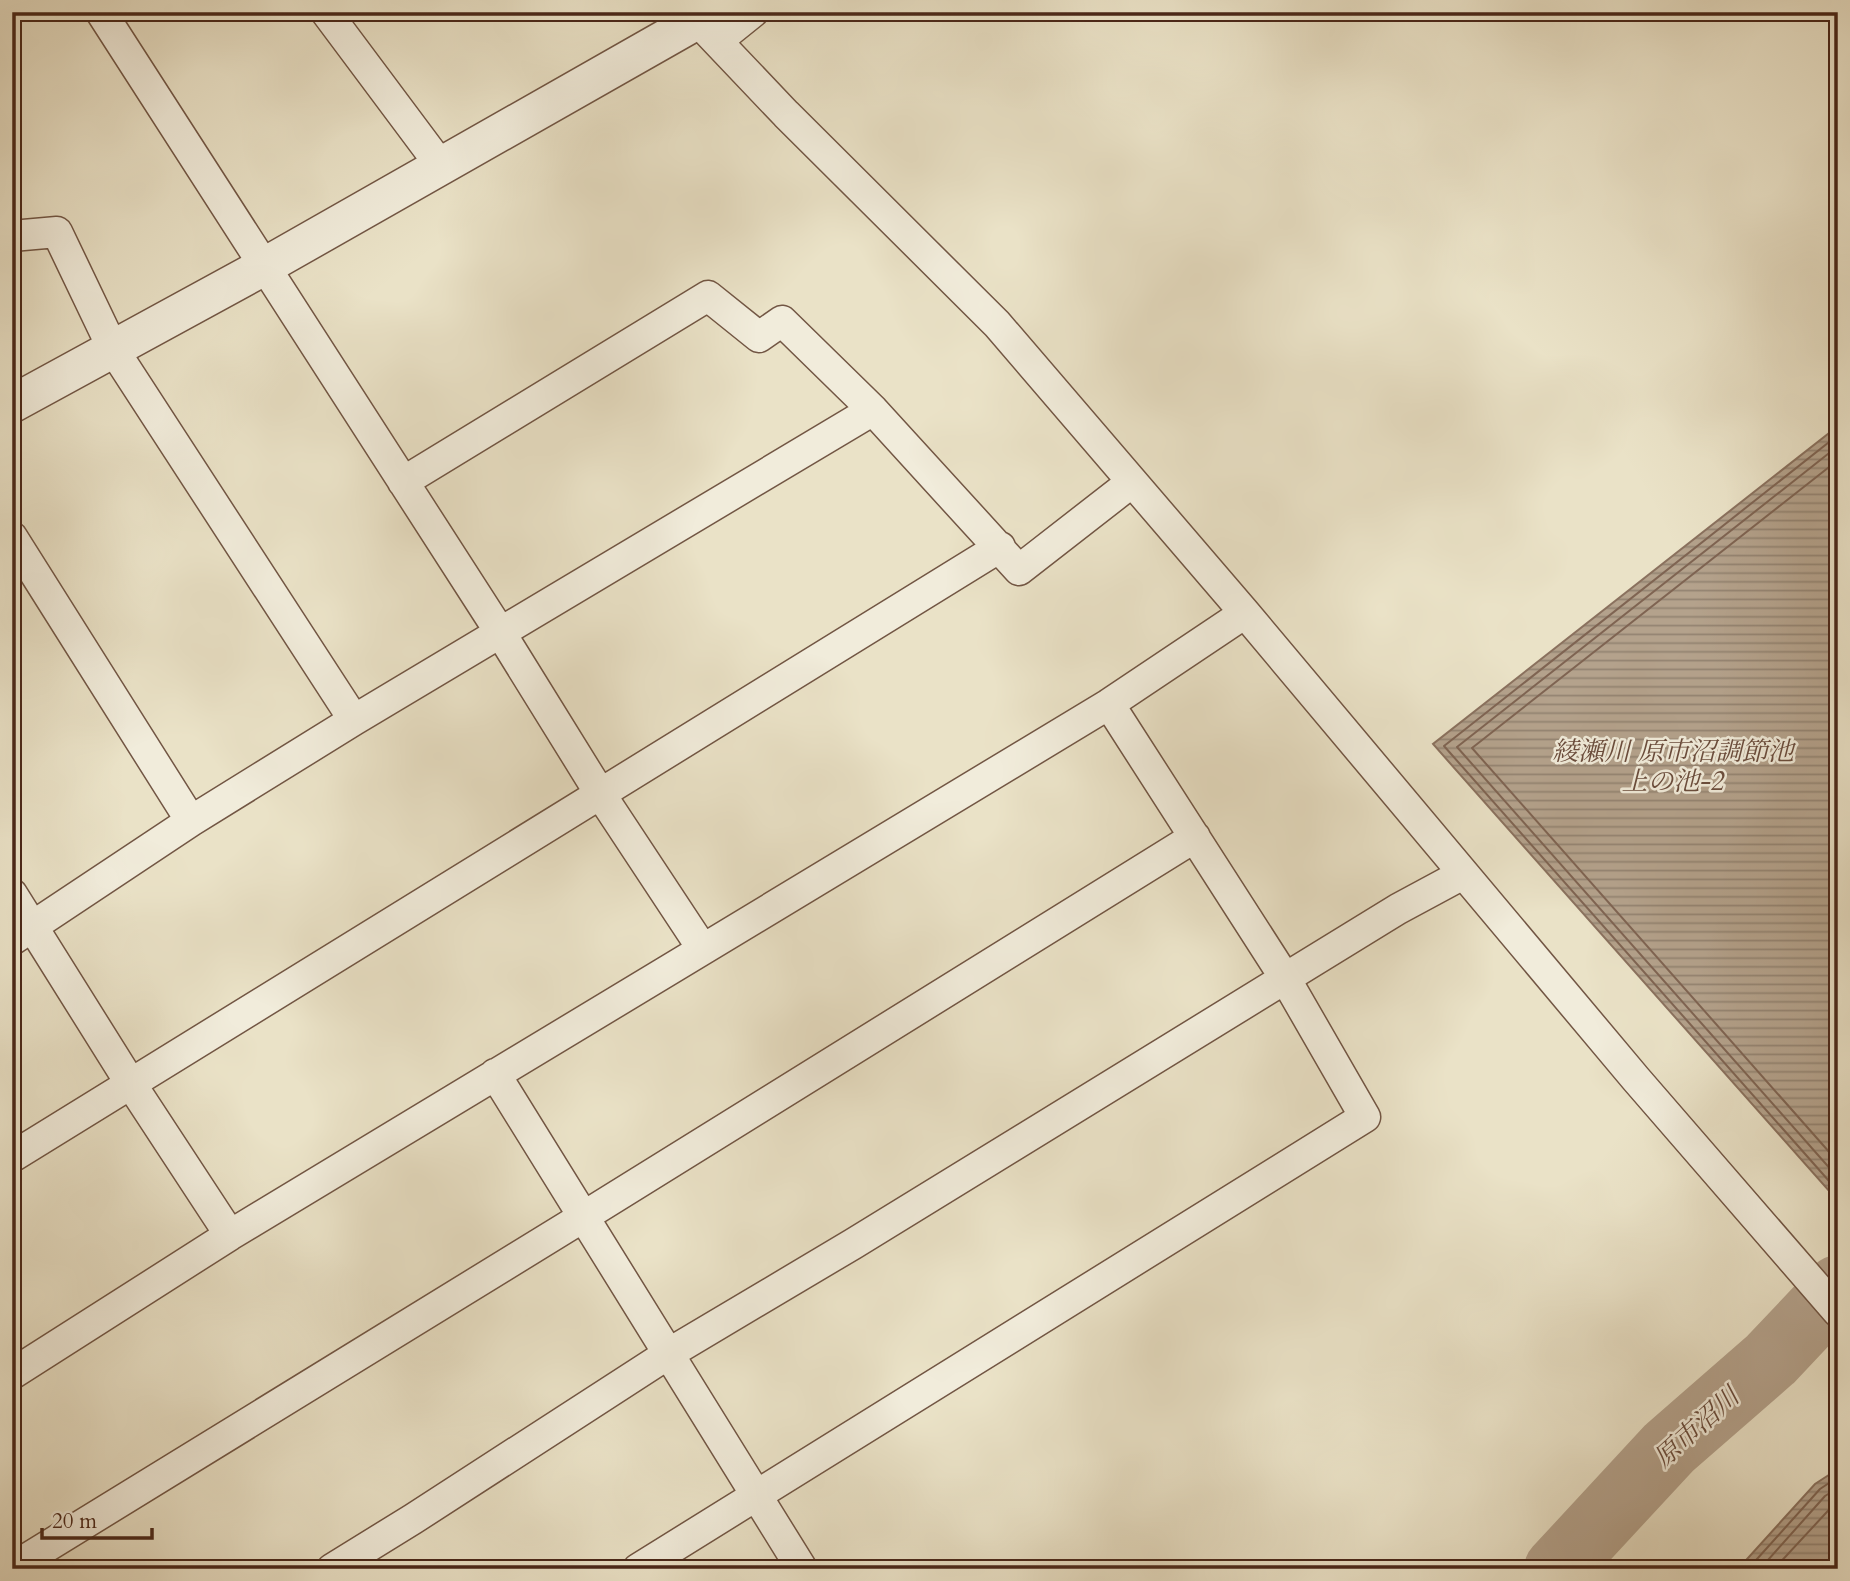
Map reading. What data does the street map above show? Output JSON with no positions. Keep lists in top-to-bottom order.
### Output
{
  "water": ["綾瀬川 原市沼調節池 上の池-2", "原市沼川"],
  "scale_bar": "20 m"
}
